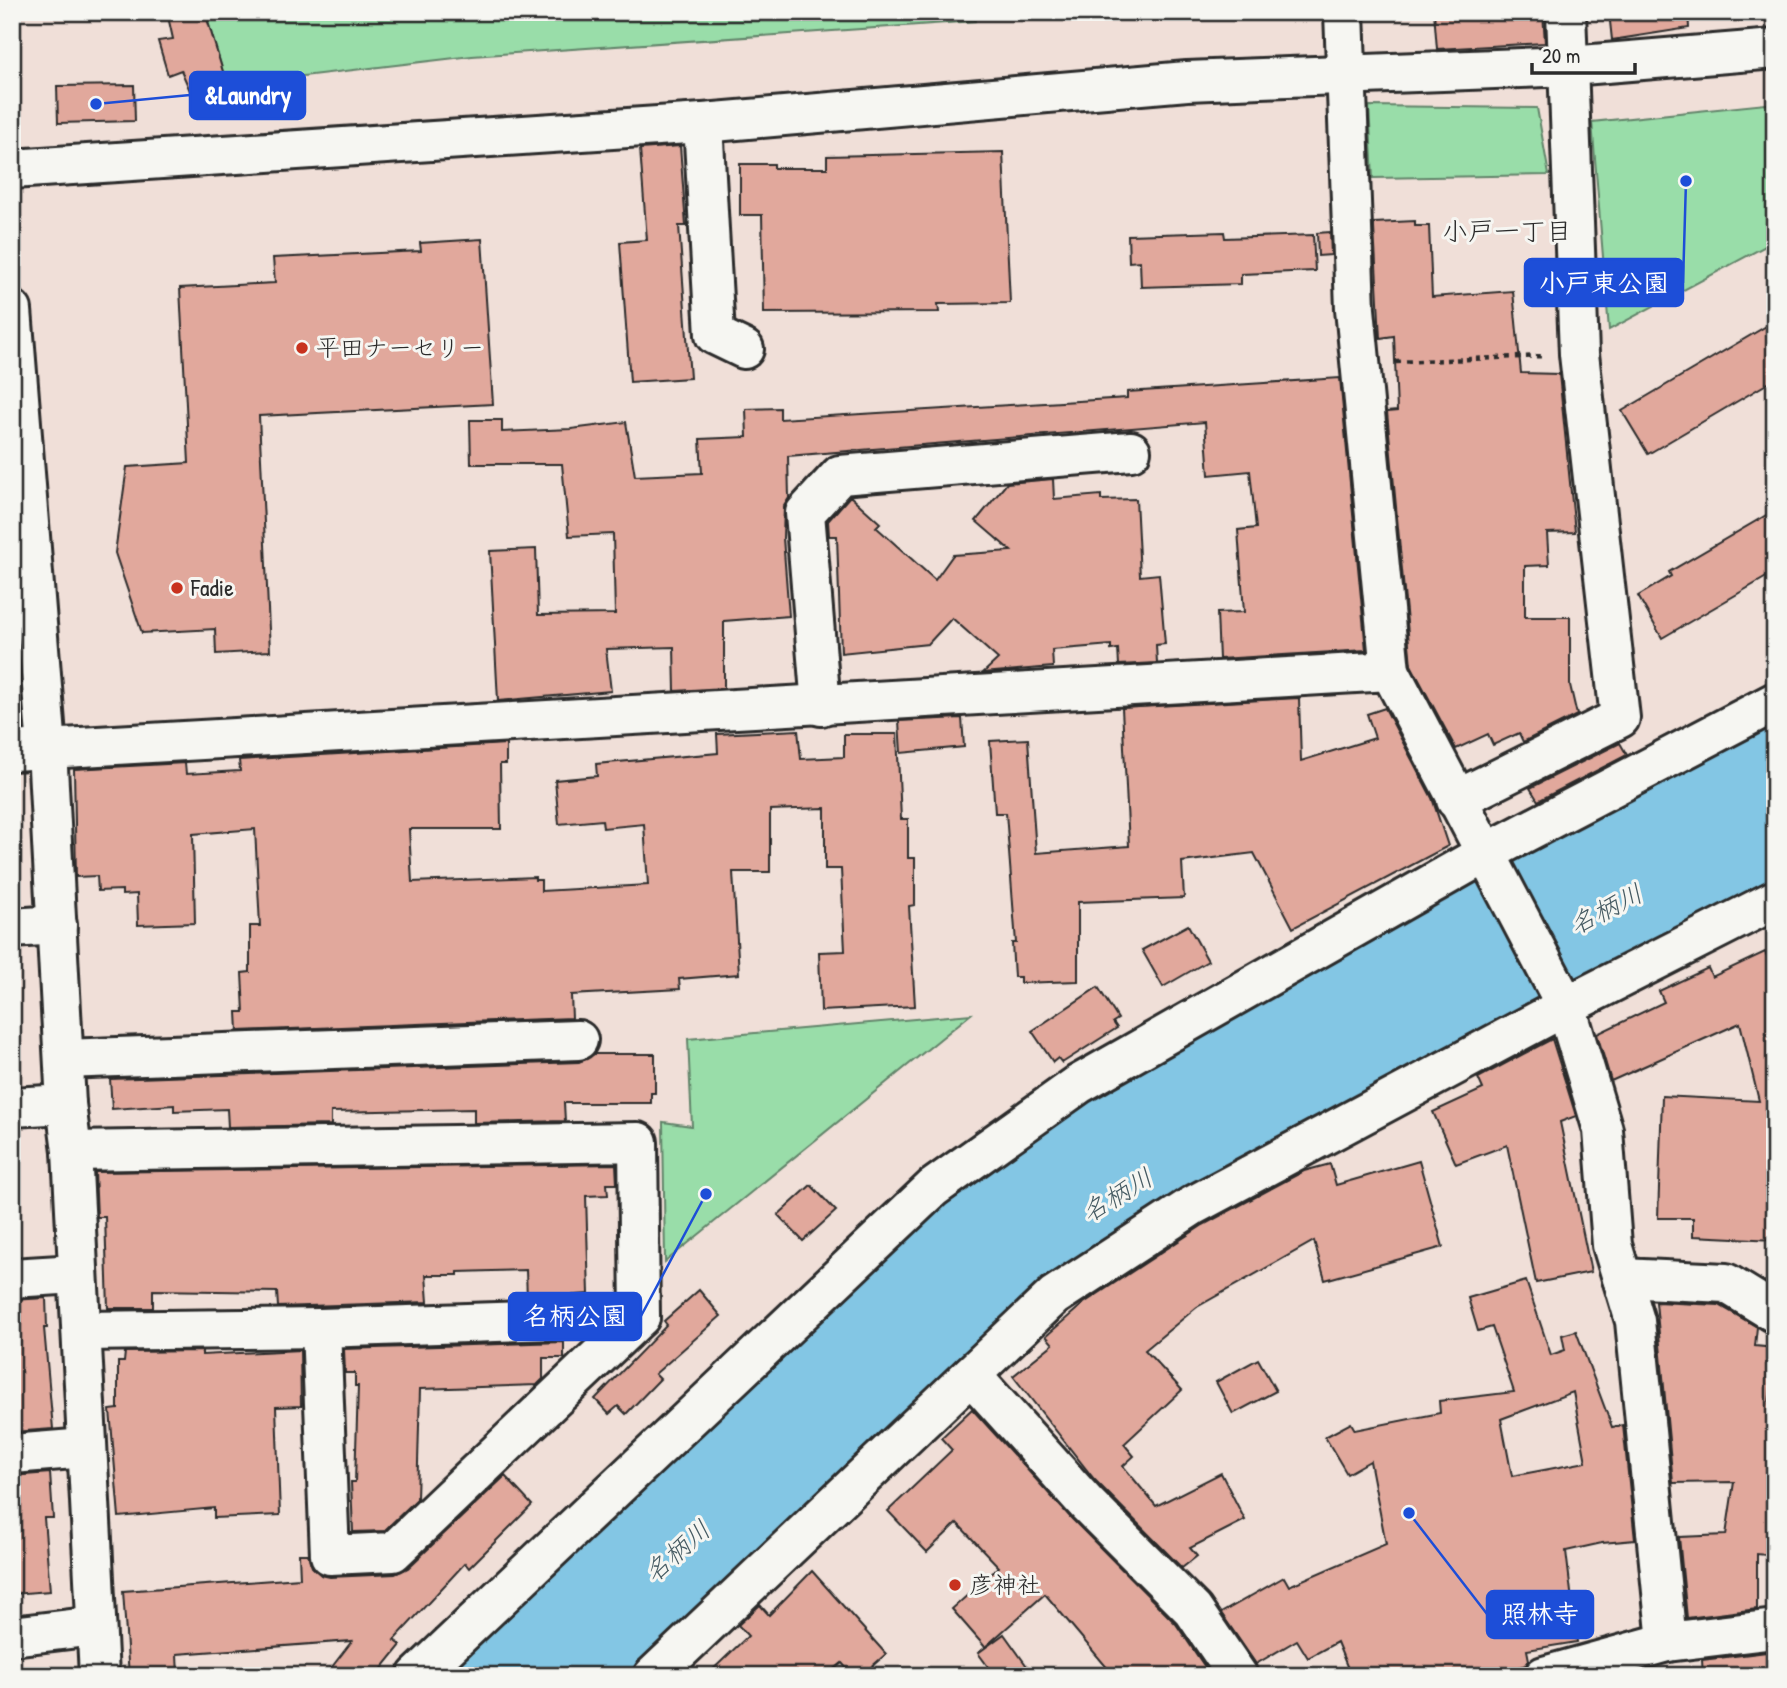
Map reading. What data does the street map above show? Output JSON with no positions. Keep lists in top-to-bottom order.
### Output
{
  "districts": ["小戸一丁目"],
  "water": ["名柄川"],
  "places": [
    "&Laundry",
    "小戸東公園",
    "平田ナーセリー",
    "Fadie",
    "名柄公園",
    "照林寺",
    "彦神社"
  ],
  "scale_bar": "20 m"
}
